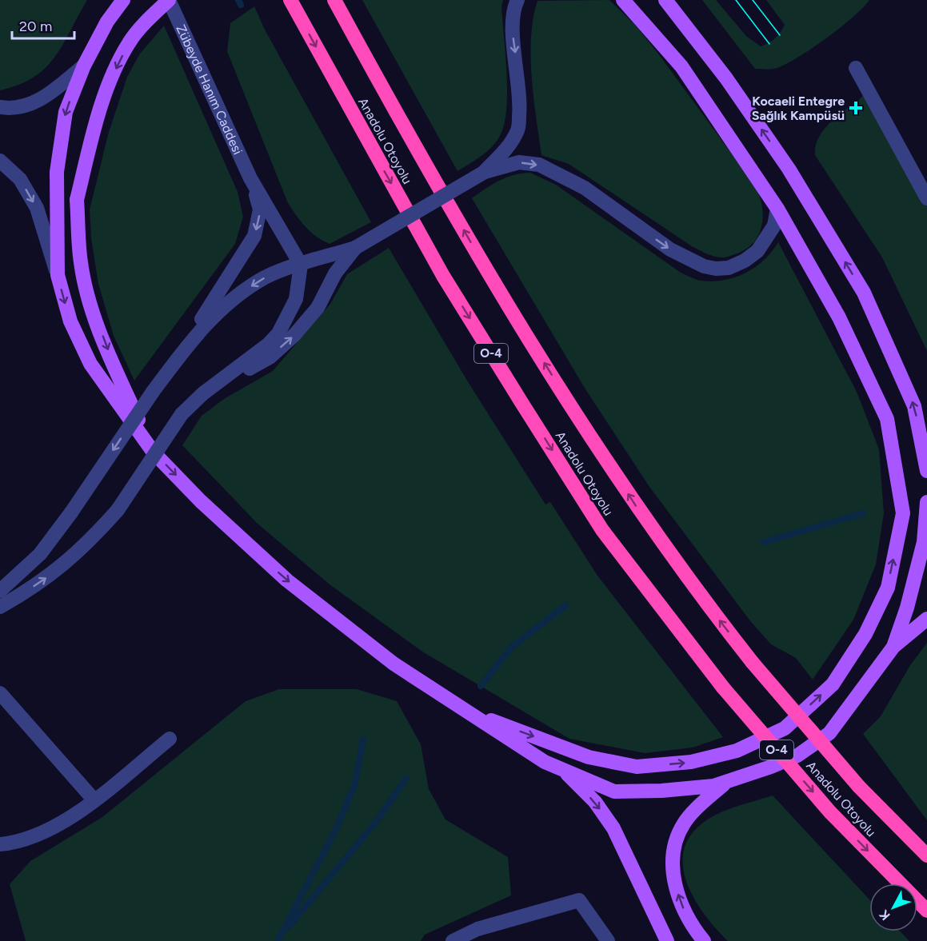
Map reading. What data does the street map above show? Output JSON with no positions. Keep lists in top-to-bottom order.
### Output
{
  "streets": {
    "highway": ["Anadolu Otoyolu", "O-4"],
    "street": ["Zübeyde Hanım Caddesi"]
  },
  "places": {
    "health": ["Kocaeli Entegre Sağlık Kampüsü"]
  },
  "scale_bar": "20 m",
  "north": "bottom left"
}
